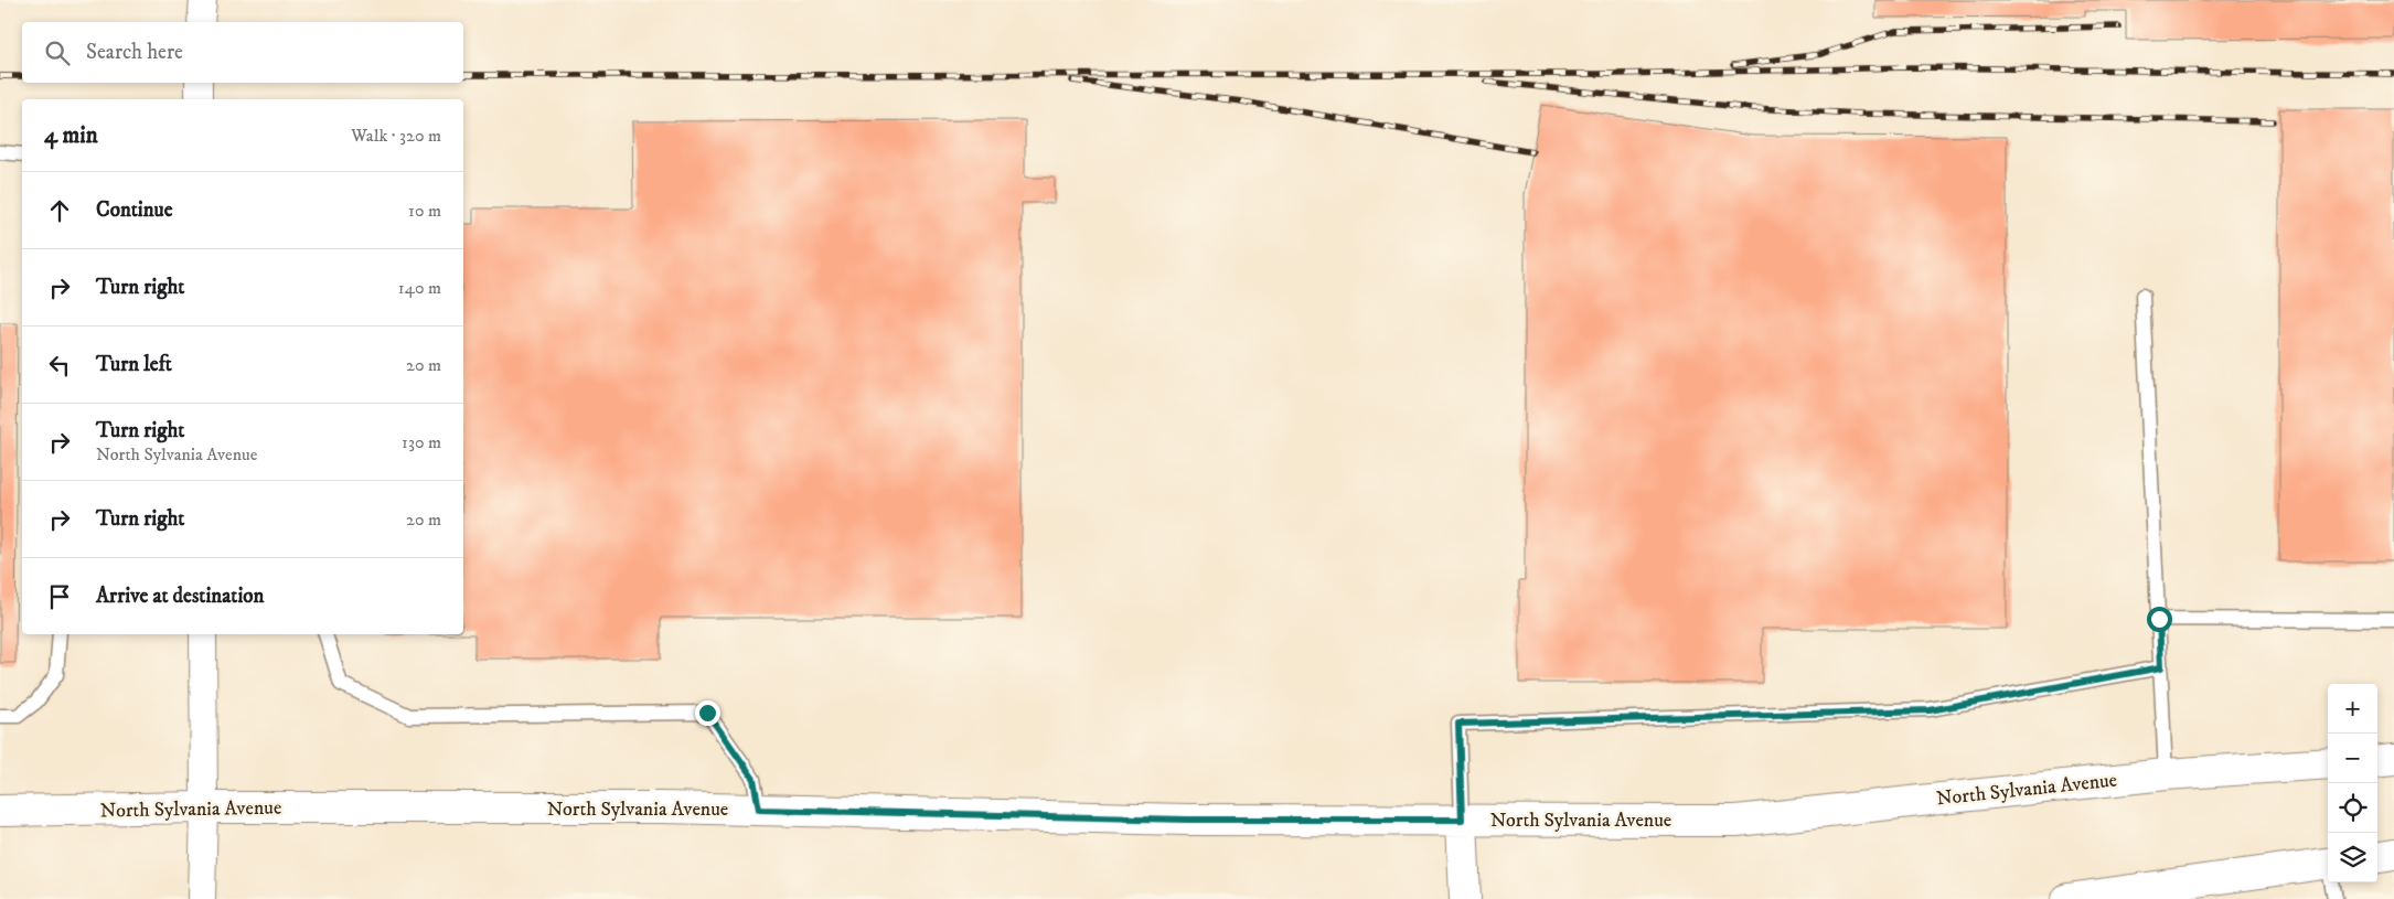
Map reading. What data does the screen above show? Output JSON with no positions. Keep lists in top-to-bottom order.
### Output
{
  "streets": {
    "main road": ["North Sylvania Avenue"]
  },
  "page": {
    "search": "Search here",
    "heading": ["4 min", "Walk · 320 m"],
    "list": [
      ["Continue", "10 m"],
      ["Turn right", "140 m"],
      ["Turn left", "20 m"],
      ["Turn right", "North Sylvania Avenue", "130 m"],
      ["Turn right", "20 m"],
      "Arrive at destination"
    ],
    "map_buttons": ["+", "−"]
  }
}
